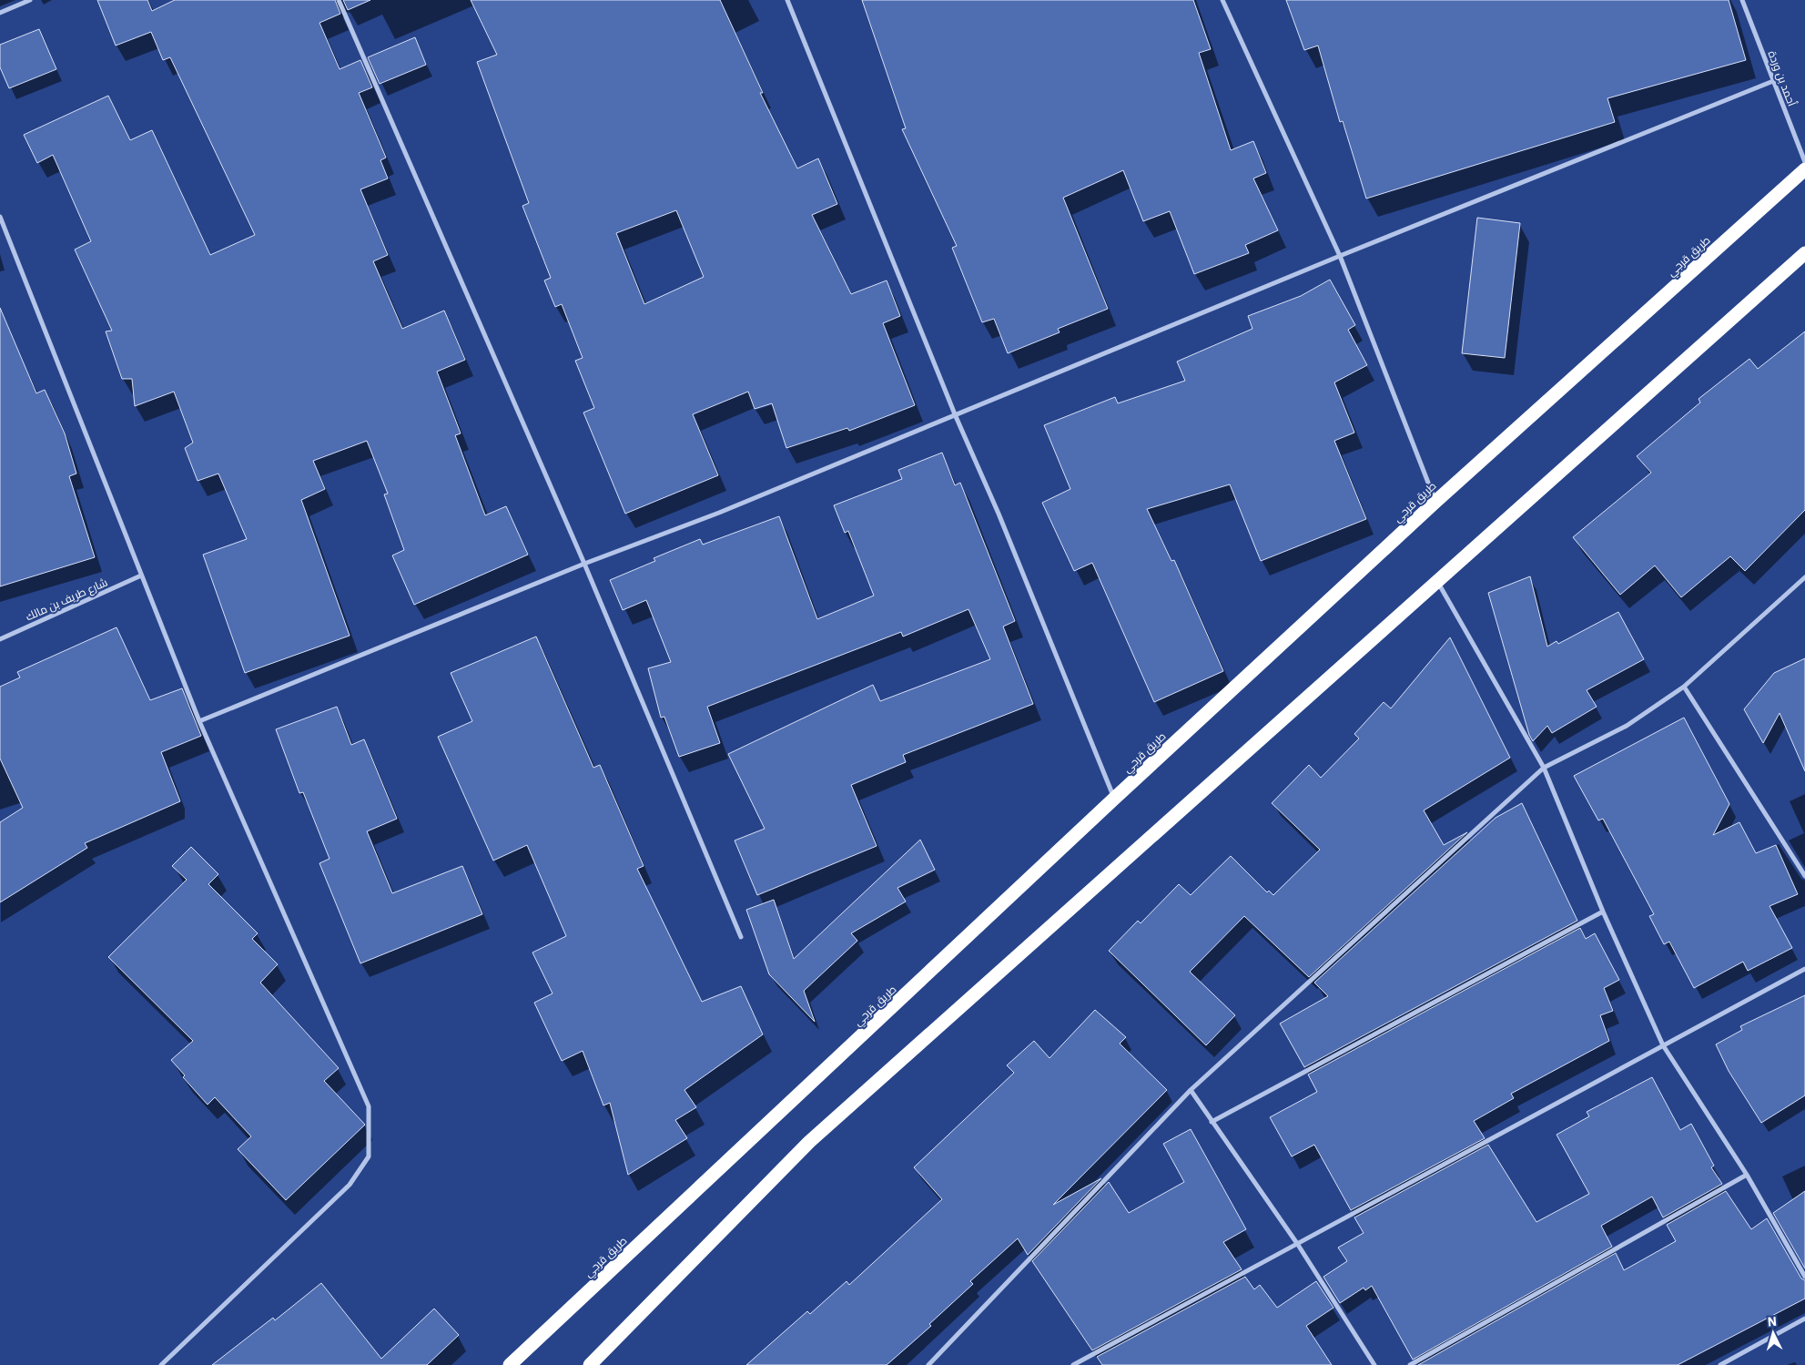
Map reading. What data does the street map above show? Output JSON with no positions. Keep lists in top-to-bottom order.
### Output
{
  "streets": {
    "highway": ["طريق قرجي"],
    "street": ["أحمد بن وردة", "شارع طريف بن مالك"]
  },
  "north": "top"
}
